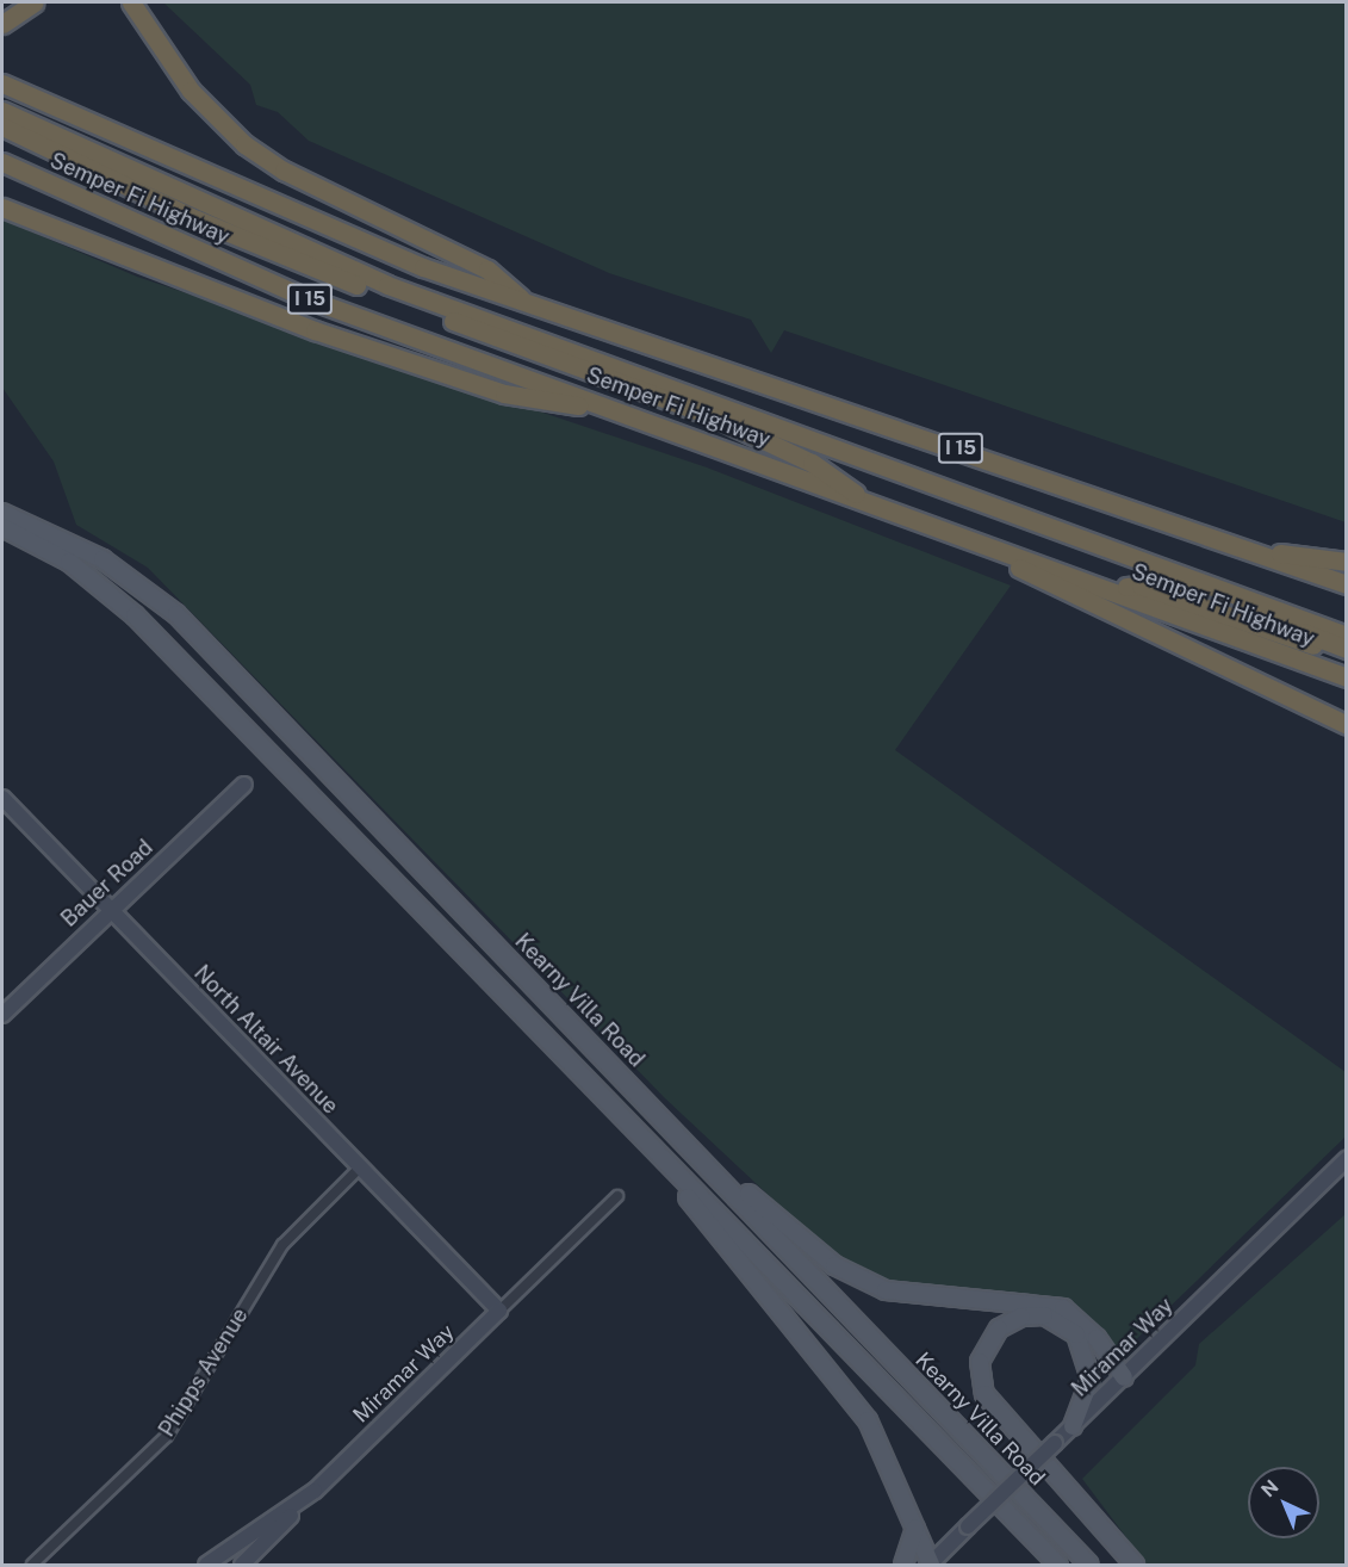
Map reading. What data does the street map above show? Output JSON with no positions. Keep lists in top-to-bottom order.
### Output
{
  "streets": {
    "highway": ["Semper Fi Highway", "I 15"],
    "main road": ["Kearny Villa Road"],
    "street": [
      "Bauer Road",
      "North Altair Avenue",
      "Miramar Way",
      "Phipps Avenue"
    ]
  },
  "crossings": [
    ["Bauer Road", "North Altair Avenue"],
    ["North Altair Avenue", "Miramar Way"],
    ["North Altair Avenue", "Phipps Avenue"]
  ],
  "north": "top left"
}
